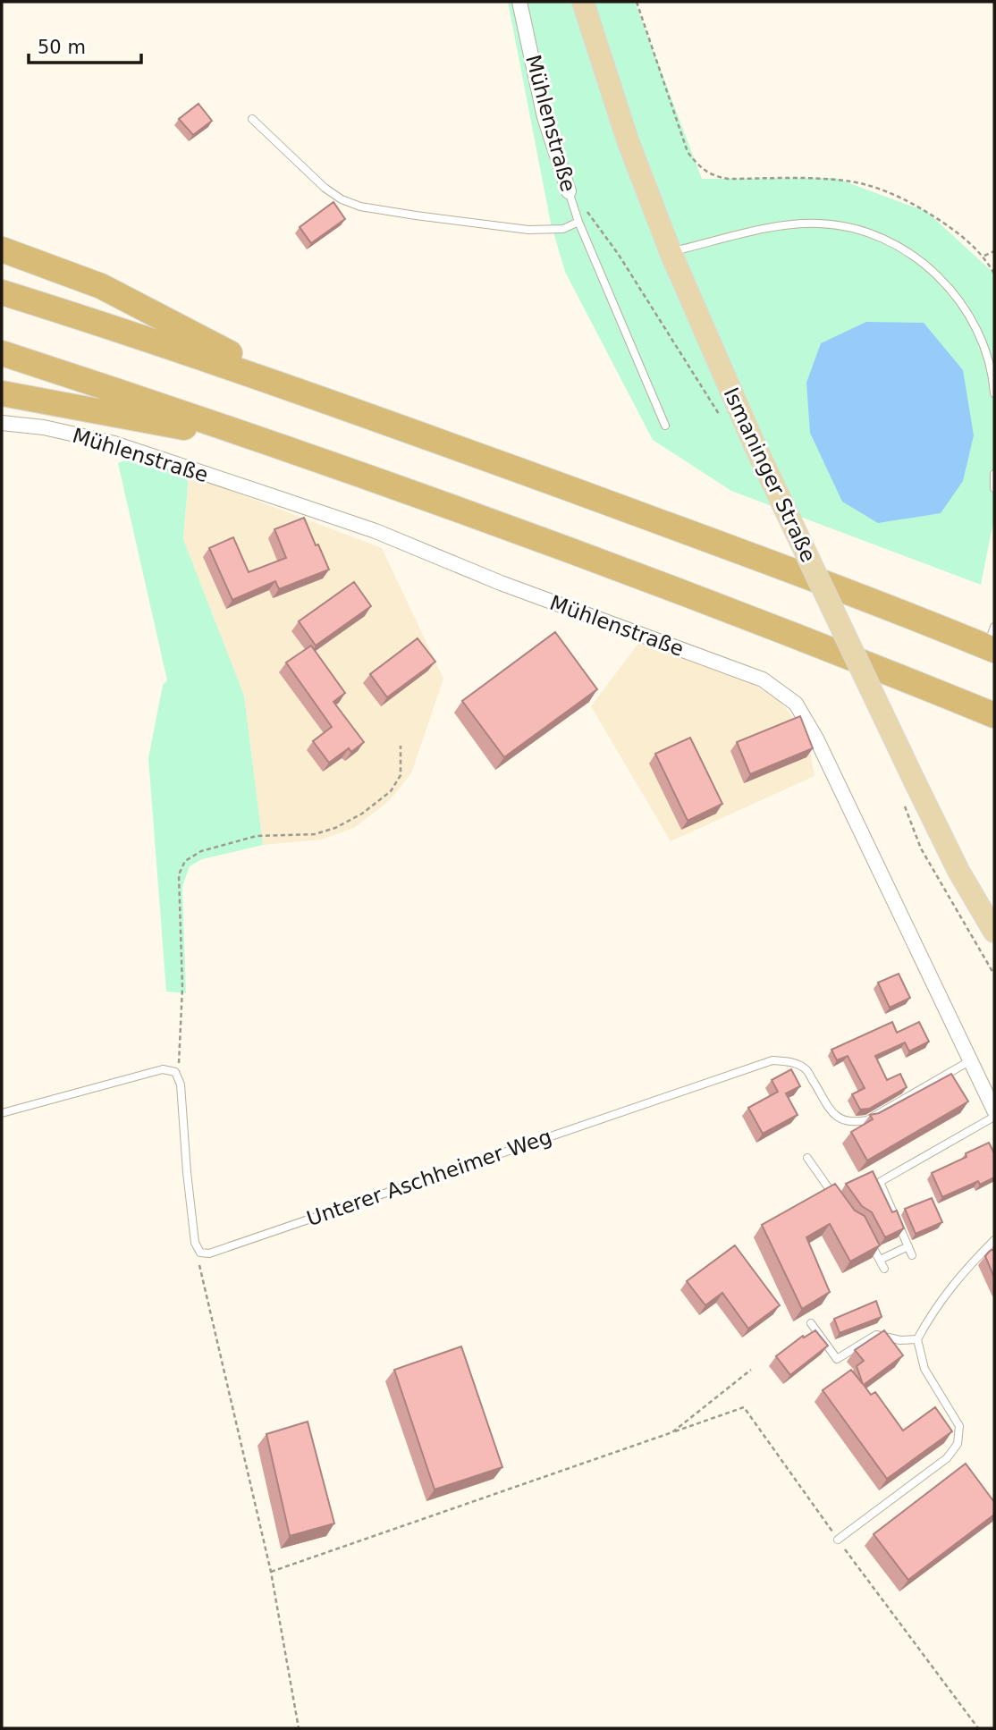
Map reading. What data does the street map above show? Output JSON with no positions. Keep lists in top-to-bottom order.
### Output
{
  "streets": {
    "main road": ["Ismaninger Straße"],
    "street": ["Mühlenstraße"],
    "lane": ["Unterer Aschheimer Weg"]
  },
  "crossings": [
    ["Mühlenstraße", "Unterer Aschheimer Weg"]
  ],
  "scale_bar": "50 m"
}
